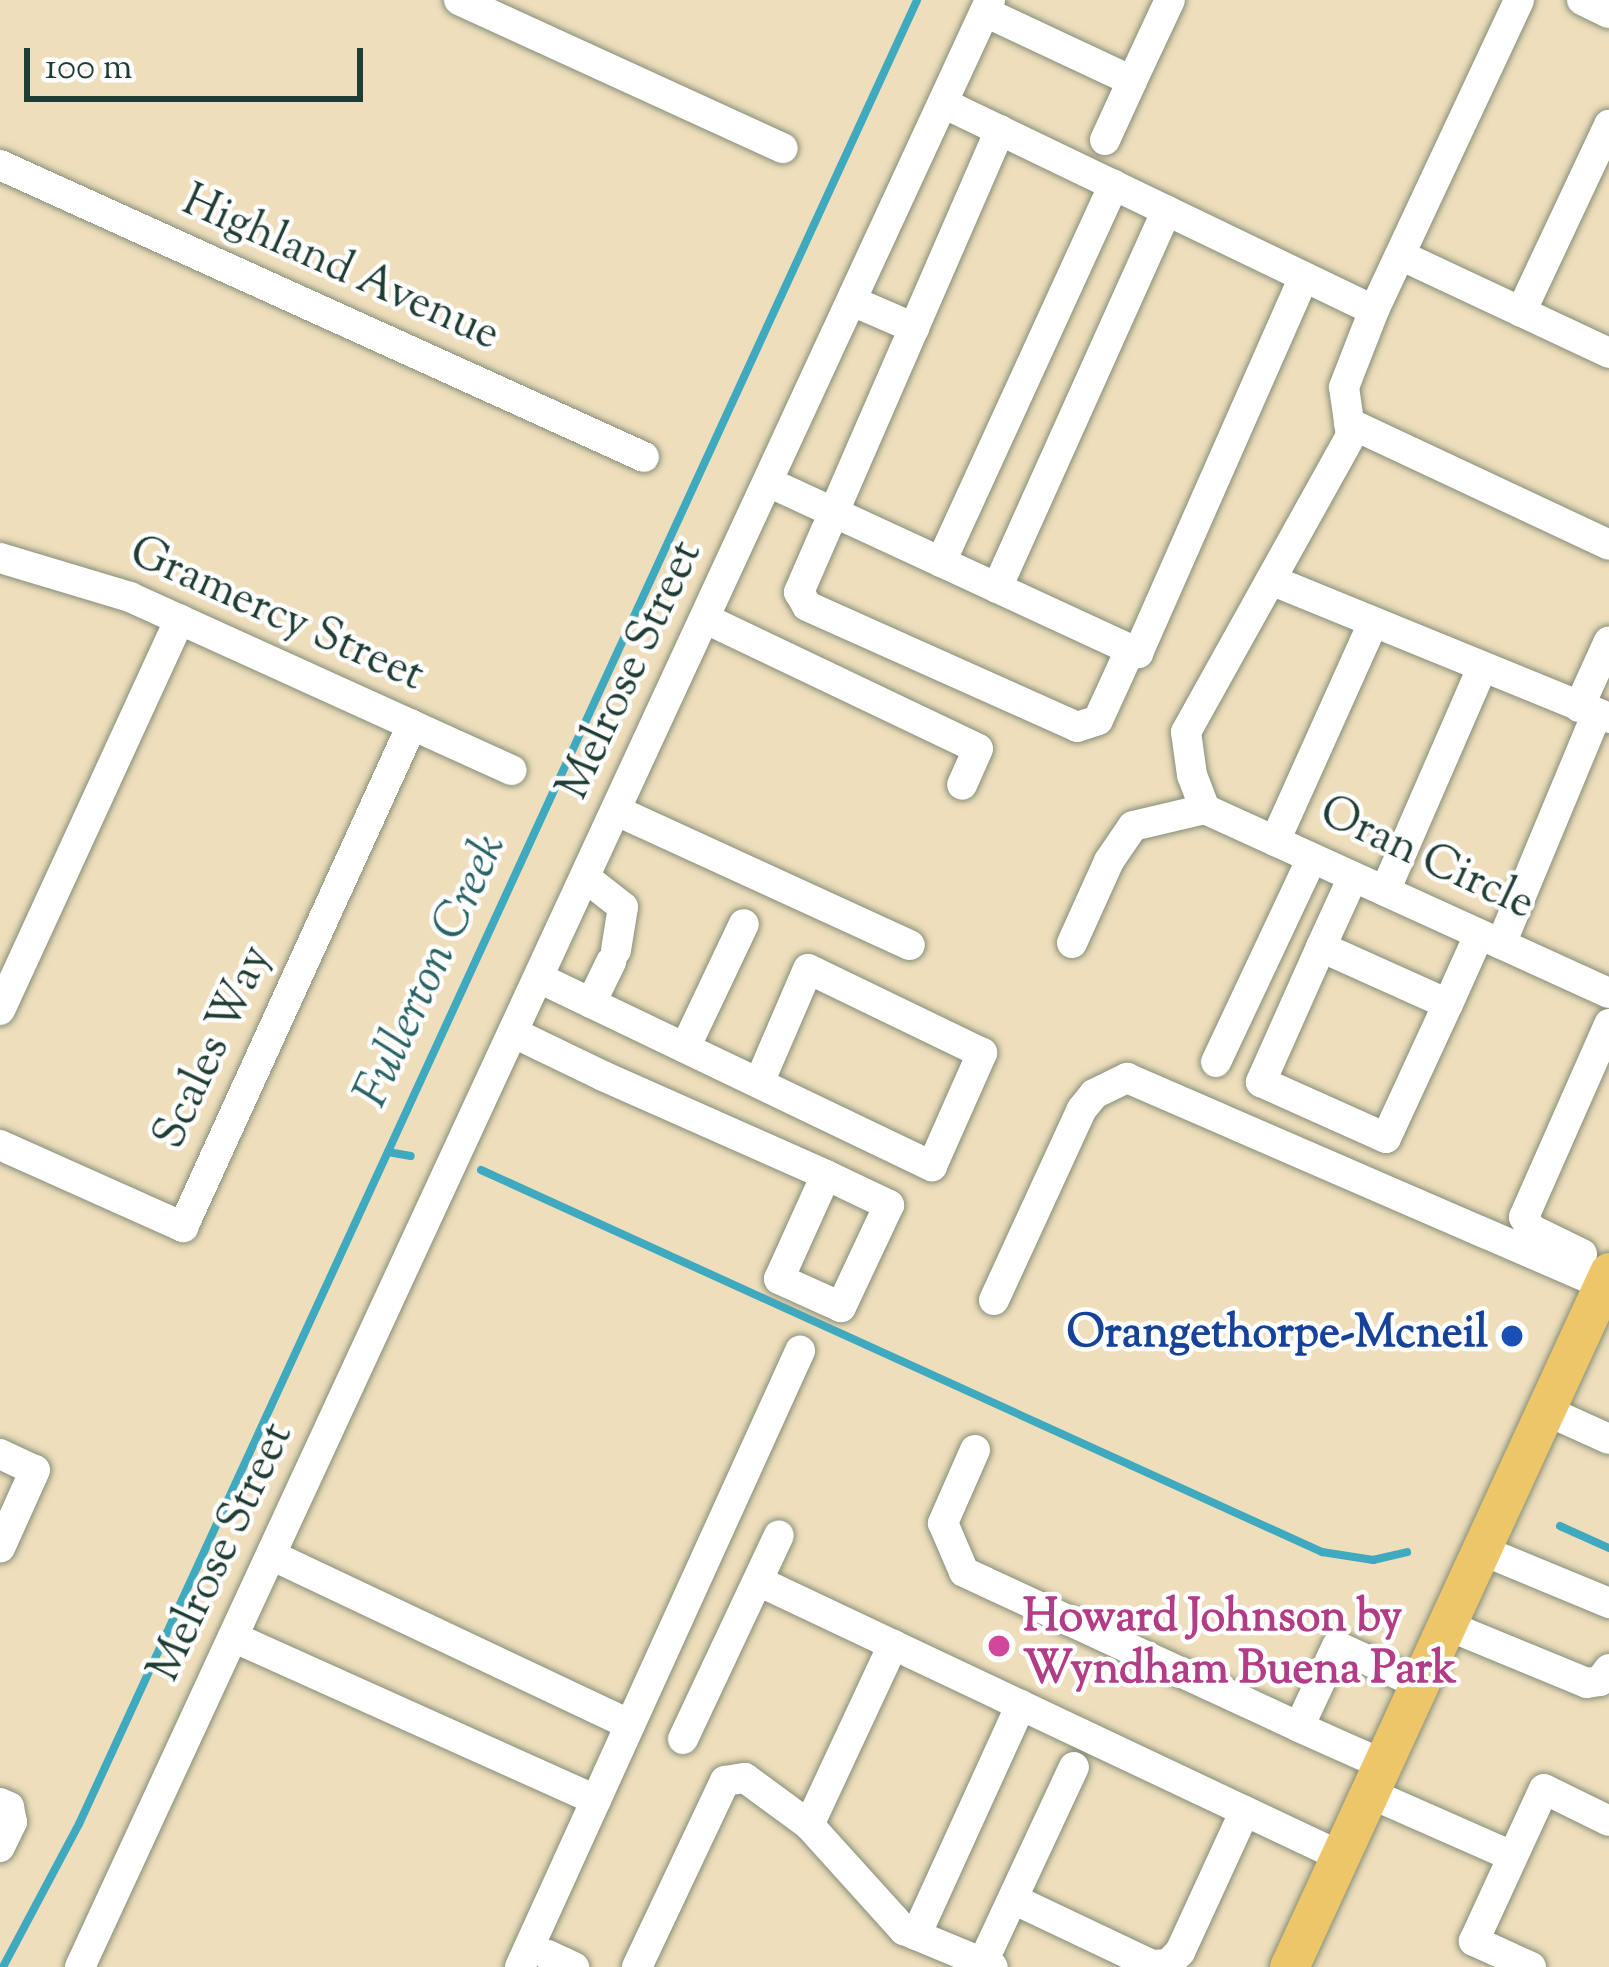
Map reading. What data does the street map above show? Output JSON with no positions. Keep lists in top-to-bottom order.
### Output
{
  "streets": {
    "street": [
      "Highland Avenue",
      "Gramercy Street",
      "Melrose Street",
      "Oran Circle",
      "Scales Way"
    ]
  },
  "crossings": [
    ["Gramercy Street", "Scales Way"]
  ],
  "water": ["Fullerton Creek"],
  "places": ["Orangethorpe-Mcneil", "Howard Johnson by Wyndham Buena Park"],
  "scale_bar": "100 m"
}
